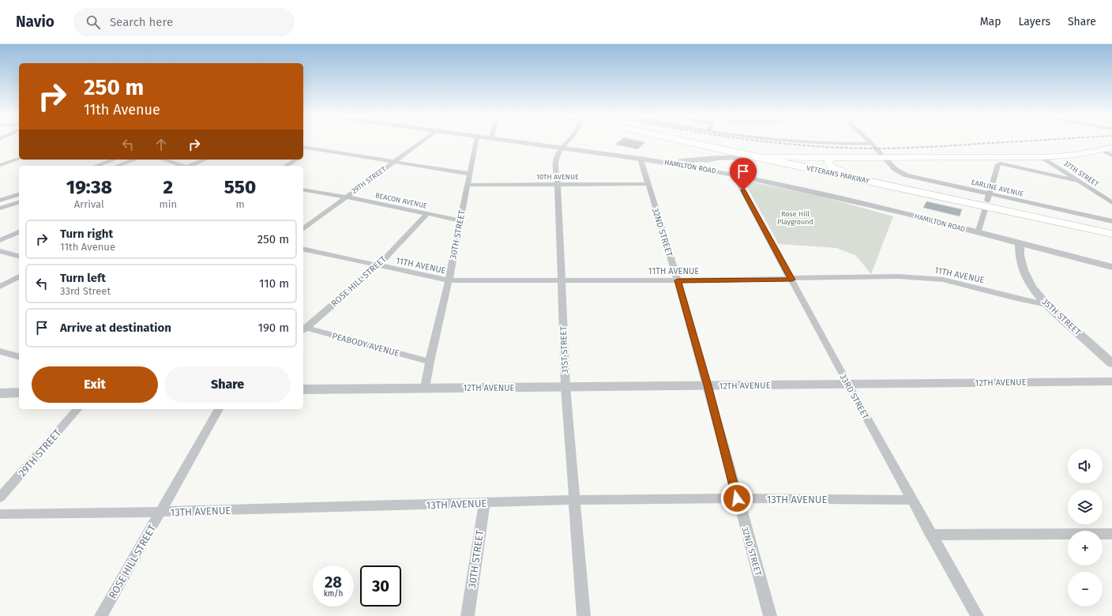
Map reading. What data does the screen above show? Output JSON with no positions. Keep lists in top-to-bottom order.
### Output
{
  "streets": {
    "main road": ["VETERANS PARKWAY"],
    "street": [
      "HAMILTON ROAD",
      "37TH STREET",
      "10TH AVENUE",
      "29TH STREET",
      "EARLINE AVENUE",
      "BEACON AVENUE",
      "32ND STREET",
      "30TH STREET",
      "11TH AVENUE",
      "ROSE HILL STREET",
      "35TH STREET",
      "PEABODY AVENUE",
      "31ST STREET",
      "12TH AVENUE",
      "33RD STREET",
      "13TH AVENUE"
    ]
  },
  "crossings": [
    ["HAMILTON ROAD", "32ND STREET"],
    ["HAMILTON ROAD", "35TH STREET"],
    ["HAMILTON ROAD", "31ST STREET"],
    ["HAMILTON ROAD", "33RD STREET"],
    ["VETERANS PARKWAY", "EARLINE AVENUE"],
    ["10TH AVENUE", "32ND STREET"],
    ["10TH AVENUE", "30TH STREET"],
    ["10TH AVENUE", "31ST STREET"],
    ["29TH STREET", "BEACON AVENUE"],
    ["BEACON AVENUE", "30TH STREET"],
    ["BEACON AVENUE", "ROSE HILL STREET"],
    ["32ND STREET", "11TH AVENUE"],
    ["32ND STREET", "12TH AVENUE"],
    ["32ND STREET", "13TH AVENUE"],
    ["30TH STREET", "11TH AVENUE"],
    ["30TH STREET", "PEABODY AVENUE"],
    ["30TH STREET", "12TH AVENUE"],
    ["30TH STREET", "13TH AVENUE"],
    ["11TH AVENUE", "ROSE HILL STREET"],
    ["11TH AVENUE", "35TH STREET"],
    ["11TH AVENUE", "31ST STREET"],
    ["11TH AVENUE", "33RD STREET"],
    ["ROSE HILL STREET", "PEABODY AVENUE"],
    ["ROSE HILL STREET", "13TH AVENUE"],
    ["31ST STREET", "12TH AVENUE"],
    ["31ST STREET", "13TH AVENUE"],
    ["12TH AVENUE", "33RD STREET"],
    ["33RD STREET", "13TH AVENUE"]
  ],
  "parks": ["Rose Hill Playground"],
  "page": {
    "header": "Navio",
    "search": "Search here",
    "nav": ["Map", "Layers", "Share"],
    "turn": ["250 m", "11th Avenue"],
    "eta": [
      "19:38",
      "Arrival",
      "2",
      "min",
      "550",
      "m"
    ],
    "list": [
      {
        "name": "Turn right",
        "note": "11th Avenue",
        "value": "250 m"
      },
      {
        "name": "Turn left",
        "note": "33rd Street",
        "value": "110 m"
      },
      {
        "name": "Arrive at destination",
        "value": "190 m"
      }
    ],
    "buttons": ["Exit", "Share"],
    "map_buttons": ["+", "−"],
    "speed": "28 km/h",
    "limit": "30"
  }
}
